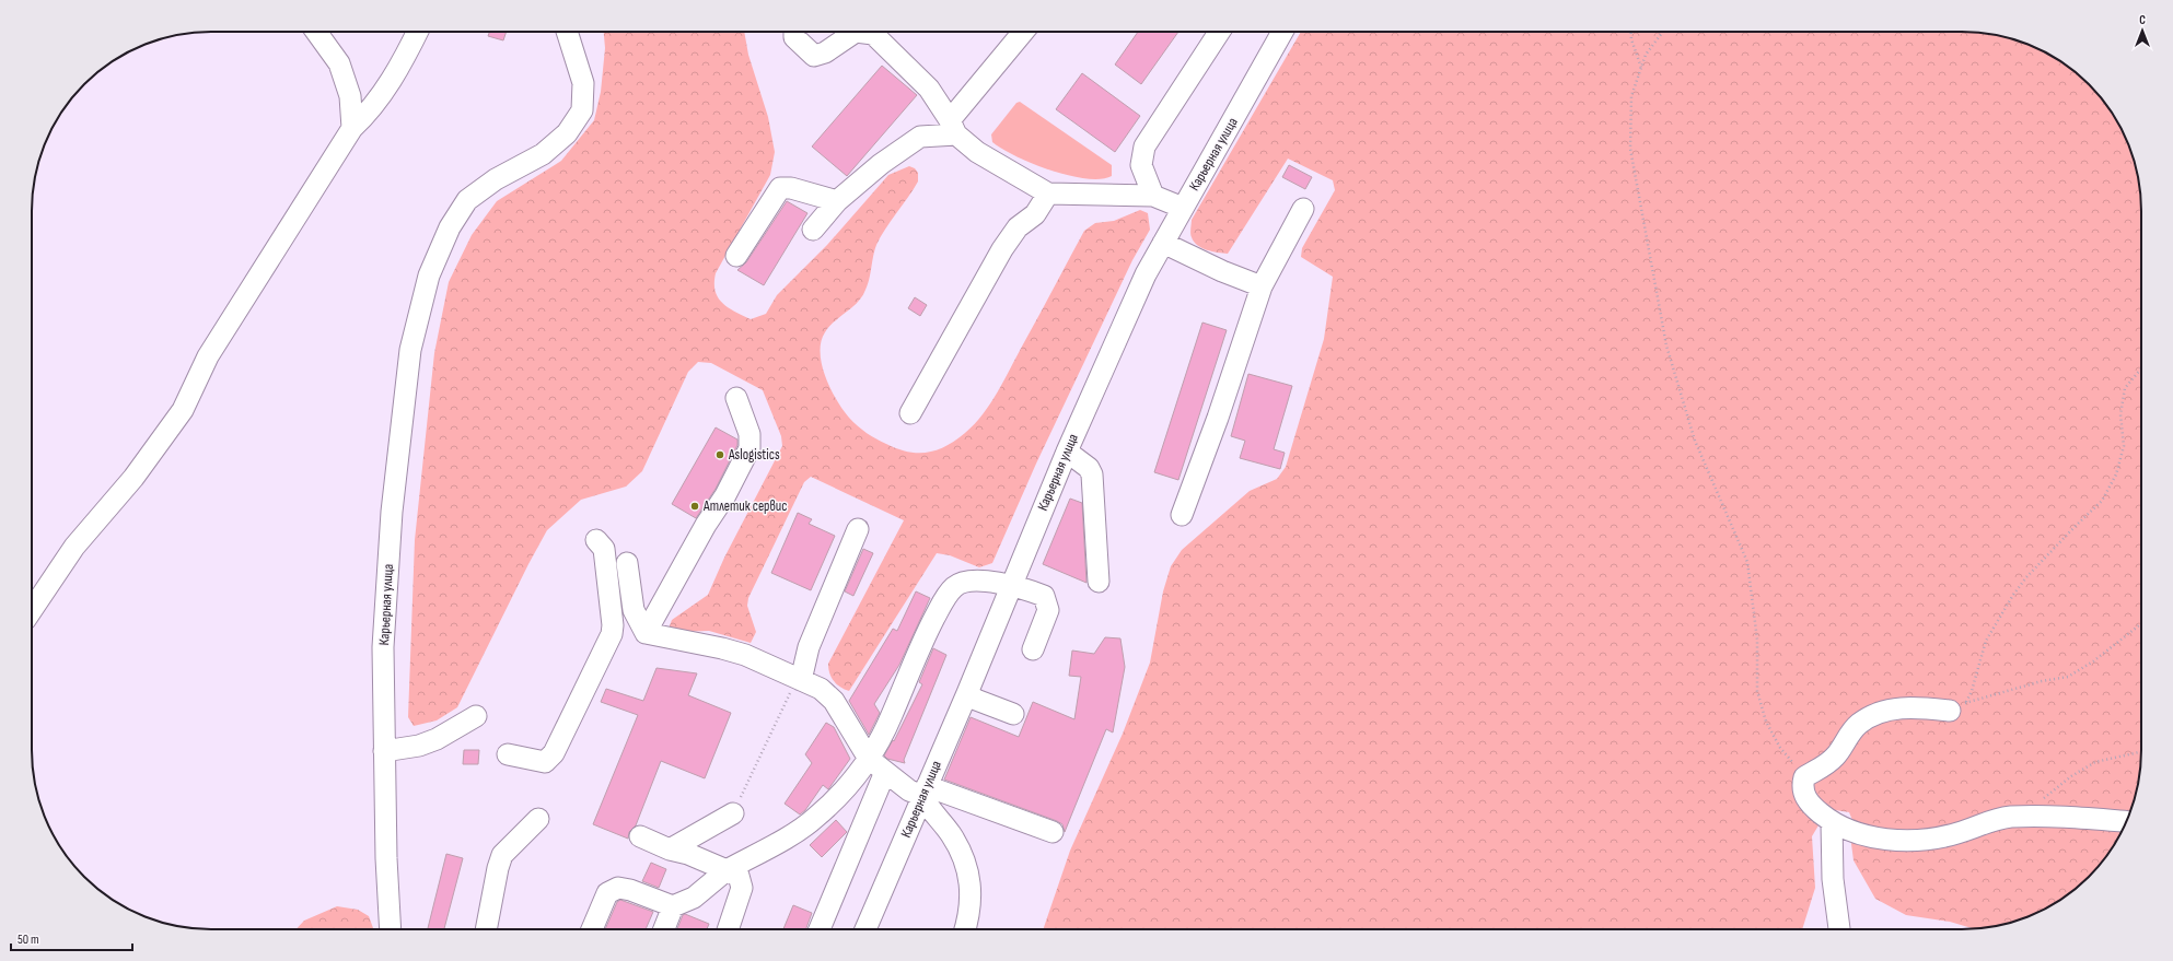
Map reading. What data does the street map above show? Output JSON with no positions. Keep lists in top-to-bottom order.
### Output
{
  "streets": {
    "street": ["Карьерная улица"]
  },
  "places": ["Aslogistics", "Атлетик сервис"],
  "scale_bar": "50 m",
  "north": "top"
}
